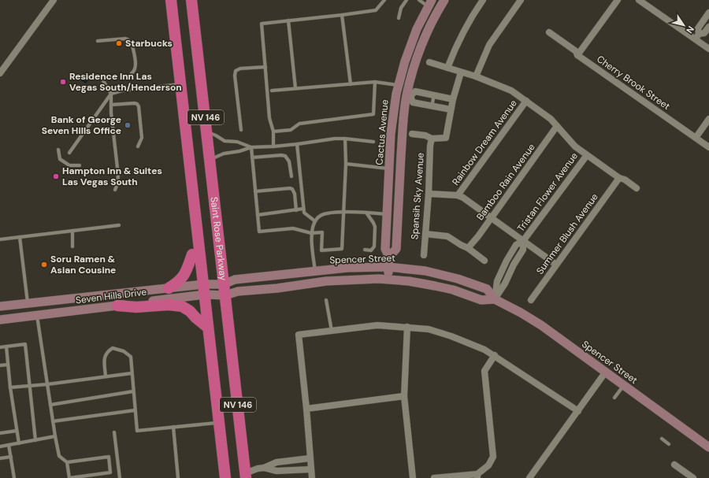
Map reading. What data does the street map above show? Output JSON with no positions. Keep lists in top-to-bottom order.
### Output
{
  "streets": {
    "highway": ["NV 146", "Saint Rose Parkway"],
    "main road": ["Cactus Avenue", "Spencer Street", "Seven Hills Drive"],
    "street": [
      "Cherry Brook Street",
      "Rainbow Dream Avenue",
      "Bamboo Rain Avenue",
      "Tristan Flower Avenue",
      "Spansih Sky Avenue",
      "Summer Blush Avenue"
    ]
  },
  "crossings": [
    ["NV 146", "Seven Hills Drive"],
    ["Cactus Avenue", "Spencer Street"],
    ["Tristan Flower Avenue", "Spencer Street"],
    ["Saint Rose Parkway", "Spencer Street"],
    ["Saint Rose Parkway", "Seven Hills Drive"],
    ["Spencer Street", "Seven Hills Drive"]
  ],
  "places": [
    "Starbucks",
    "Residence Inn Las Vegas South/Henderson",
    "Bank of George Seven Hills Office",
    "Hampton Inn & Suites Las Vegas South",
    "Soru Ramen & Asian Cousine"
  ],
  "north": "bottom right"
}
